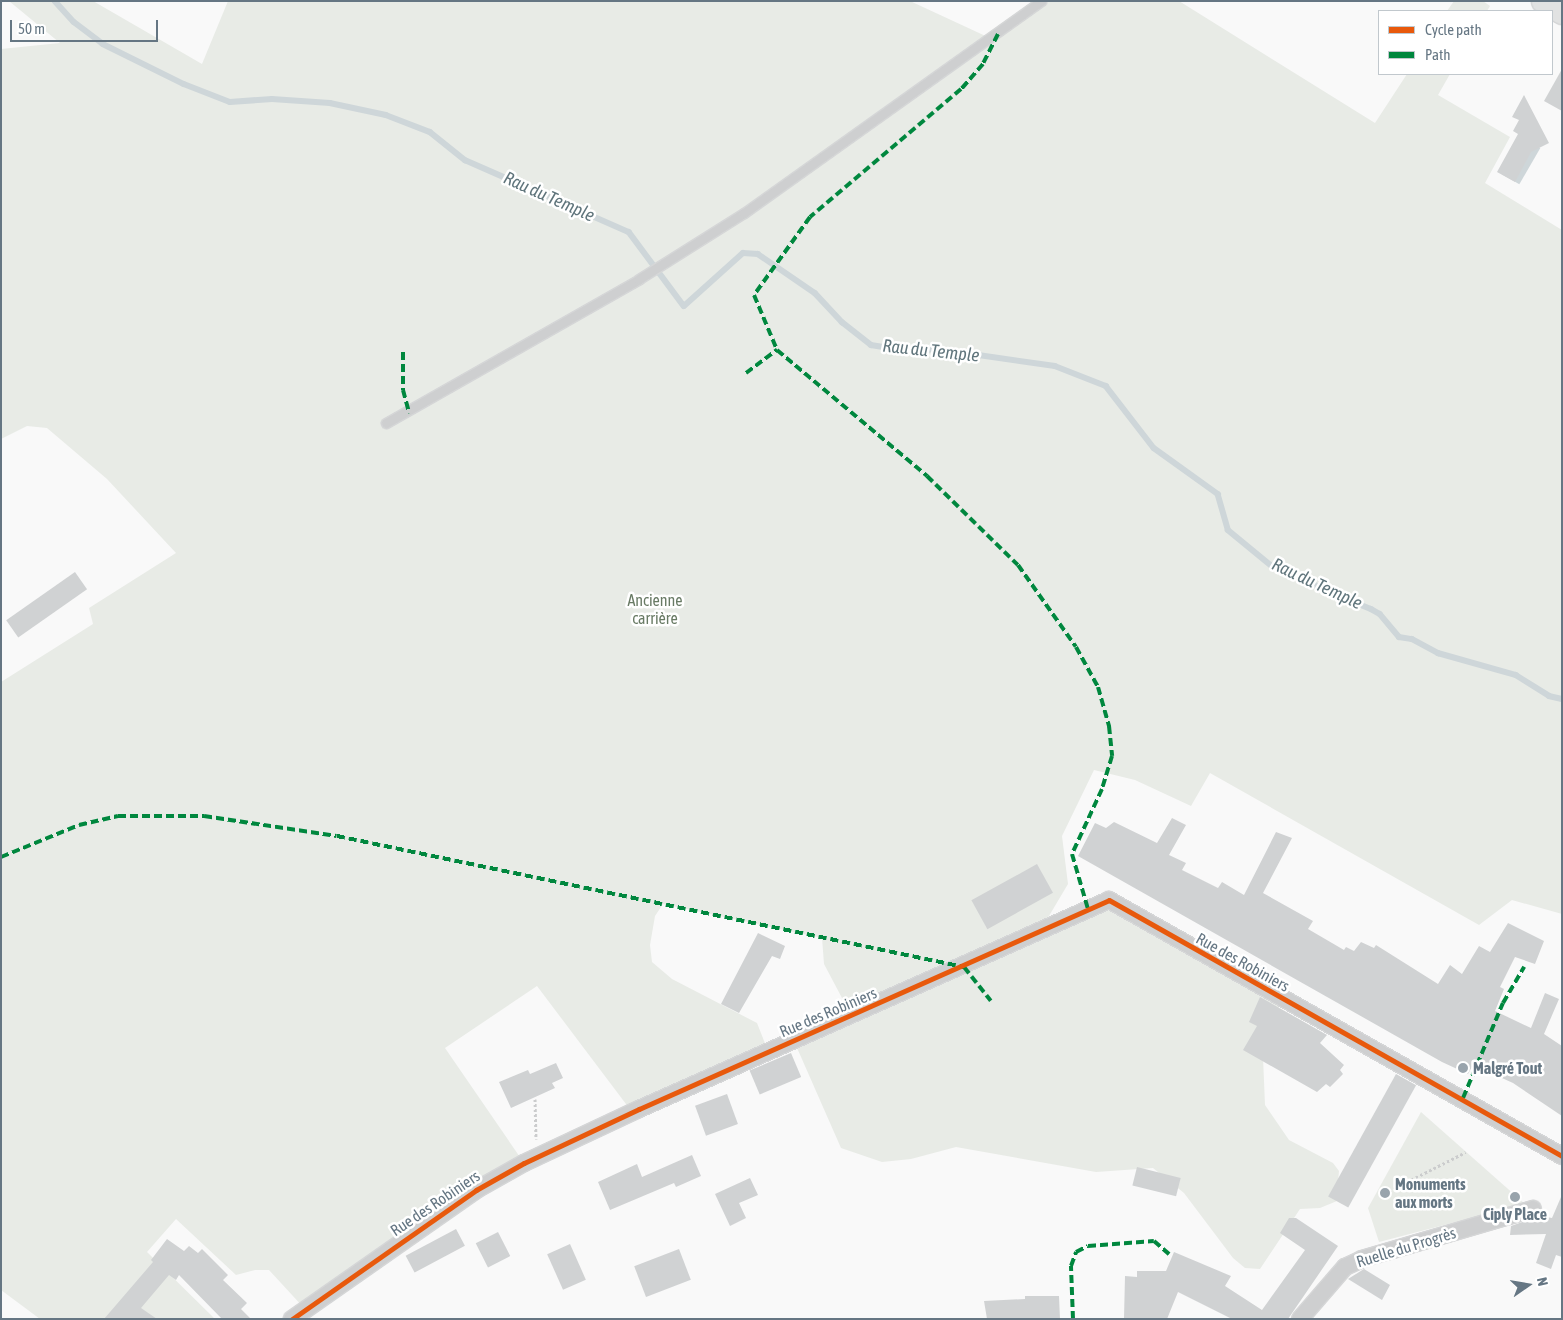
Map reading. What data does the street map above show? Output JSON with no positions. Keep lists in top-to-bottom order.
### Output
{
  "streets": {
    "street": ["Rue des Robiniers", "Ruelle du Progrès"]
  },
  "water": ["Rau du Temple"],
  "parks": ["Ancienne carrière"],
  "places": ["Malgré Tout", "Monuments aux morts", "Ciply Place"],
  "legend": ["Cycle path", "Path"],
  "scale_bar": "50 m",
  "north": "right"
}
